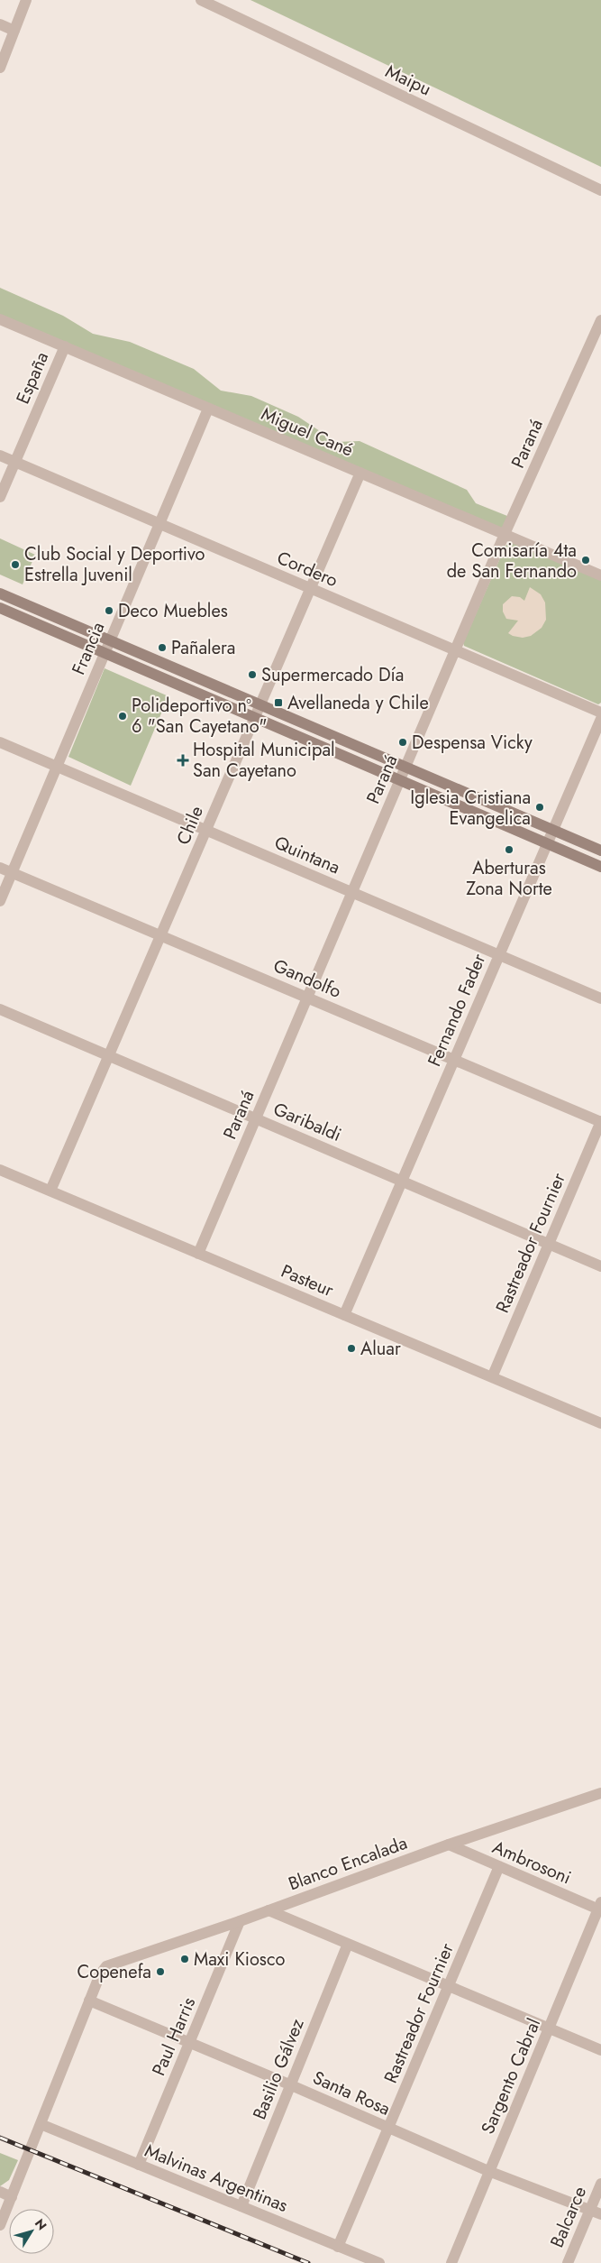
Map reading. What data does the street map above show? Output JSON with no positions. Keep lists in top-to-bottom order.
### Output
{
  "streets": {
    "street": [
      "Maipu",
      "España",
      "Miguel Cané",
      "Paraná",
      "Cordero",
      "Francia",
      "Chile",
      "Quintana",
      "Gandolfo",
      "Fernando Fader",
      "Garibaldi",
      "Rastreador Fournier",
      "Pasteur",
      "Ambrosoni",
      "Blanco Encalada",
      "Paul Harris",
      "Basilio Gálvez",
      "Sargento Cabral",
      "Santa Rosa",
      "Malvinas Argentinas",
      "Balcarce"
    ]
  },
  "crossings": [
    ["España", "Miguel Cané"],
    ["España", "Cordero"],
    ["Miguel Cané", "Paraná"],
    ["Miguel Cané", "Francia"],
    ["Miguel Cané", "Chile"],
    ["Paraná", "Cordero"],
    ["Paraná", "Quintana"],
    ["Paraná", "Gandolfo"],
    ["Paraná", "Garibaldi"],
    ["Paraná", "Pasteur"],
    ["Cordero", "Francia"],
    ["Cordero", "Chile"],
    ["Francia", "Quintana"],
    ["Francia", "Gandolfo"],
    ["Chile", "Quintana"],
    ["Chile", "Gandolfo"],
    ["Chile", "Garibaldi"],
    ["Chile", "Pasteur"],
    ["Quintana", "Fernando Fader"],
    ["Gandolfo", "Fernando Fader"],
    ["Gandolfo", "Rastreador Fournier"],
    ["Fernando Fader", "Garibaldi"],
    ["Fernando Fader", "Pasteur"],
    ["Garibaldi", "Rastreador Fournier"],
    ["Rastreador Fournier", "Pasteur"],
    ["Rastreador Fournier", "Ambrosoni"],
    ["Rastreador Fournier", "Santa Rosa"],
    ["Rastreador Fournier", "Malvinas Argentinas"],
    ["Ambrosoni", "Blanco Encalada"],
    ["Ambrosoni", "Sargento Cabral"],
    ["Blanco Encalada", "Paul Harris"],
    ["Blanco Encalada", "Santa Rosa"],
    ["Paul Harris", "Santa Rosa"],
    ["Paul Harris", "Malvinas Argentinas"],
    ["Basilio Gálvez", "Santa Rosa"],
    ["Basilio Gálvez", "Malvinas Argentinas"],
    ["Sargento Cabral", "Santa Rosa"],
    ["Santa Rosa", "Balcarce"]
  ],
  "places": {
    "other": [
      "Comisaría 4ta de San Fernando",
      "Club Social y Deportivo Estrella Juvenil",
      "Deco Muebles",
      "Pañalera",
      "Supermercado Día",
      "Polideportivo nº 6 \"San Cayetano\"",
      "Despensa Vicky",
      "Iglesia Cristiana Evangelica",
      "Aberturas Zona Norte",
      "Aluar",
      "Maxi Kiosco",
      "Copenefa"
    ],
    "transit": ["Avellaneda y Chile"],
    "health": ["Hospital Municipal San Cayetano"]
  },
  "north": "top right"
}
